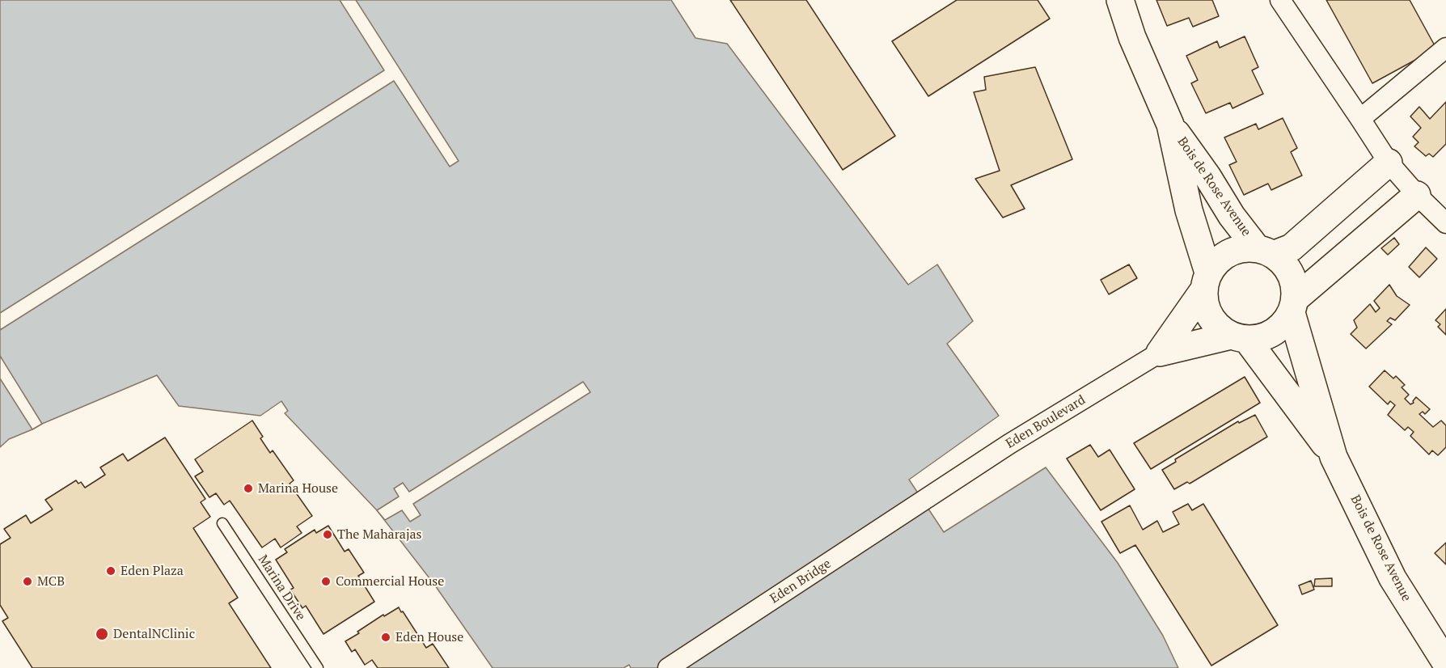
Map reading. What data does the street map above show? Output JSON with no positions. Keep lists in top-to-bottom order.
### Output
{
  "streets": {
    "main road": ["Bois de Rose Avenue"],
    "street": ["Eden Boulevard", "Eden Bridge"],
    "lane": ["Marina Drive"]
  },
  "crossings": [
    ["Eden Boulevard", "Eden Bridge"]
  ],
  "places": [
    "Marina House",
    "The Maharajas",
    "Eden Plaza",
    "MCB",
    "Commercial House",
    "DentalNClinic",
    "Eden House"
  ]
}
